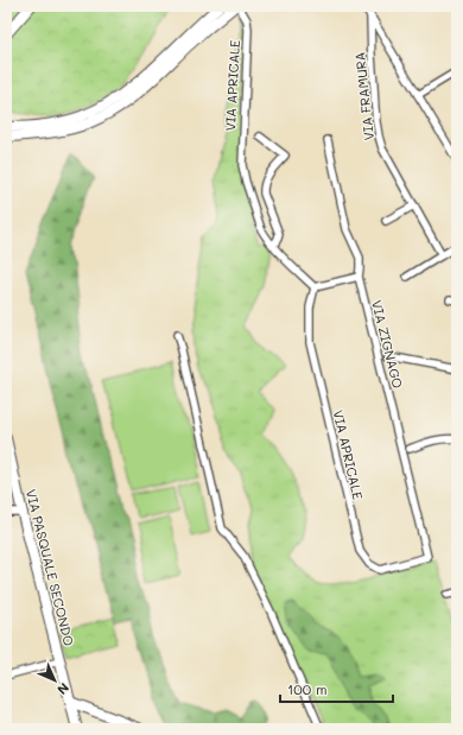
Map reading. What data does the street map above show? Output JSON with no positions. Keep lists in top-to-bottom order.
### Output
{
  "streets": {
    "main road": ["VIA PASQUALE SECONDO"],
    "street": ["VIA APRICALE", "VIA FRAMURA", "VIA ZIGNAGO"]
  },
  "crossings": [
    ["VIA APRICALE", "VIA ZIGNAGO"]
  ],
  "scale_bar": "100 m",
  "north": "bottom right"
}
